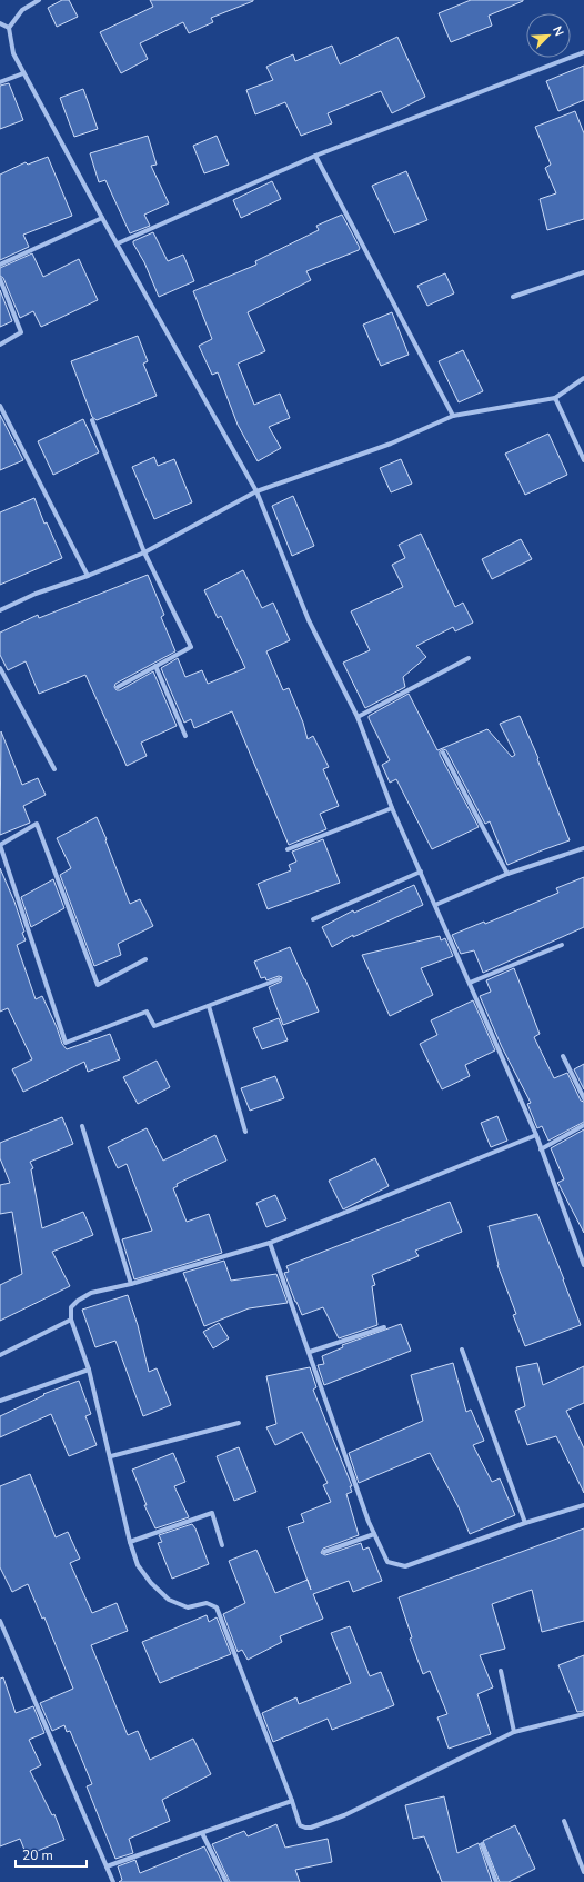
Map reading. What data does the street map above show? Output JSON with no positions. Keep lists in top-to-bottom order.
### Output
{
  "scale_bar": "20 m",
  "north": "top right"
}
